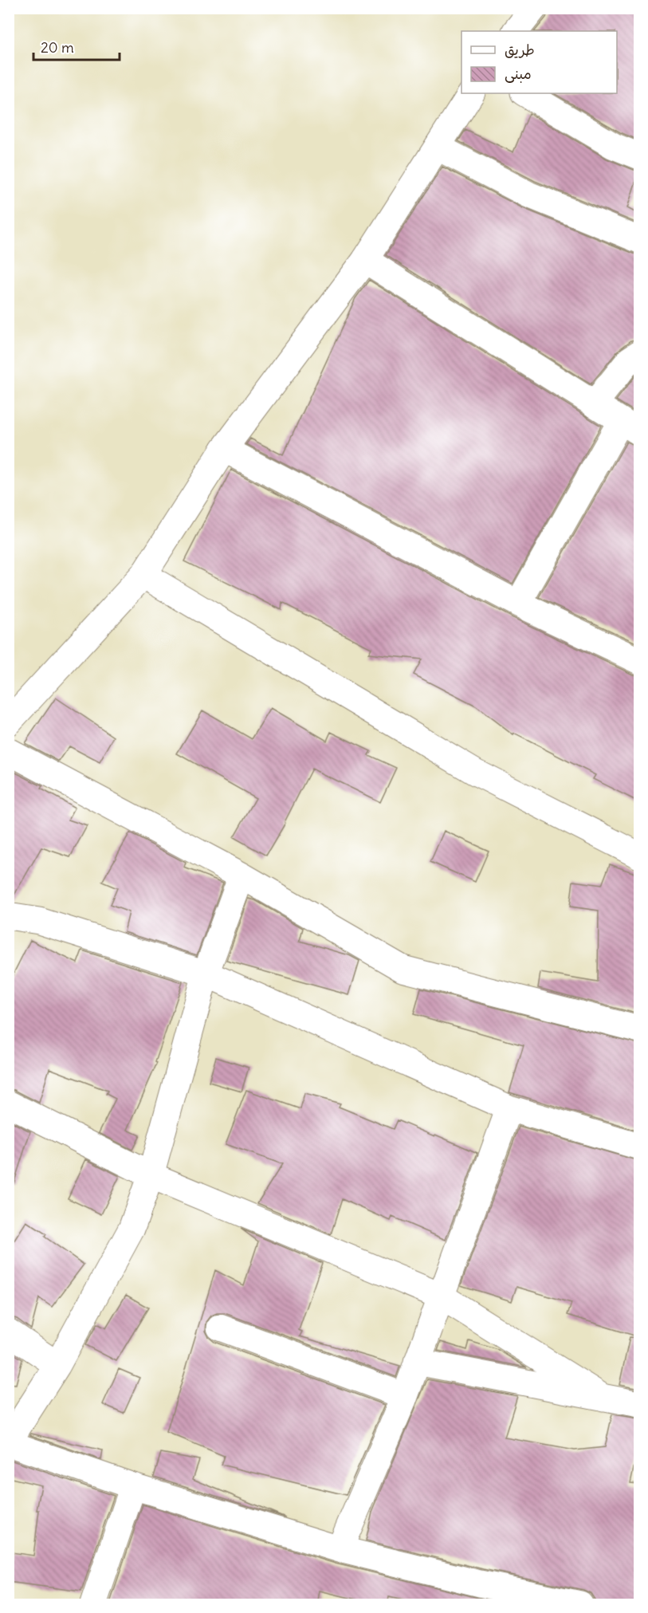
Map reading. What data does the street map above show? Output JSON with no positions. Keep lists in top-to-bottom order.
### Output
{
  "legend": ["طريق", "مبنى"],
  "scale_bar": "20 m"
}
